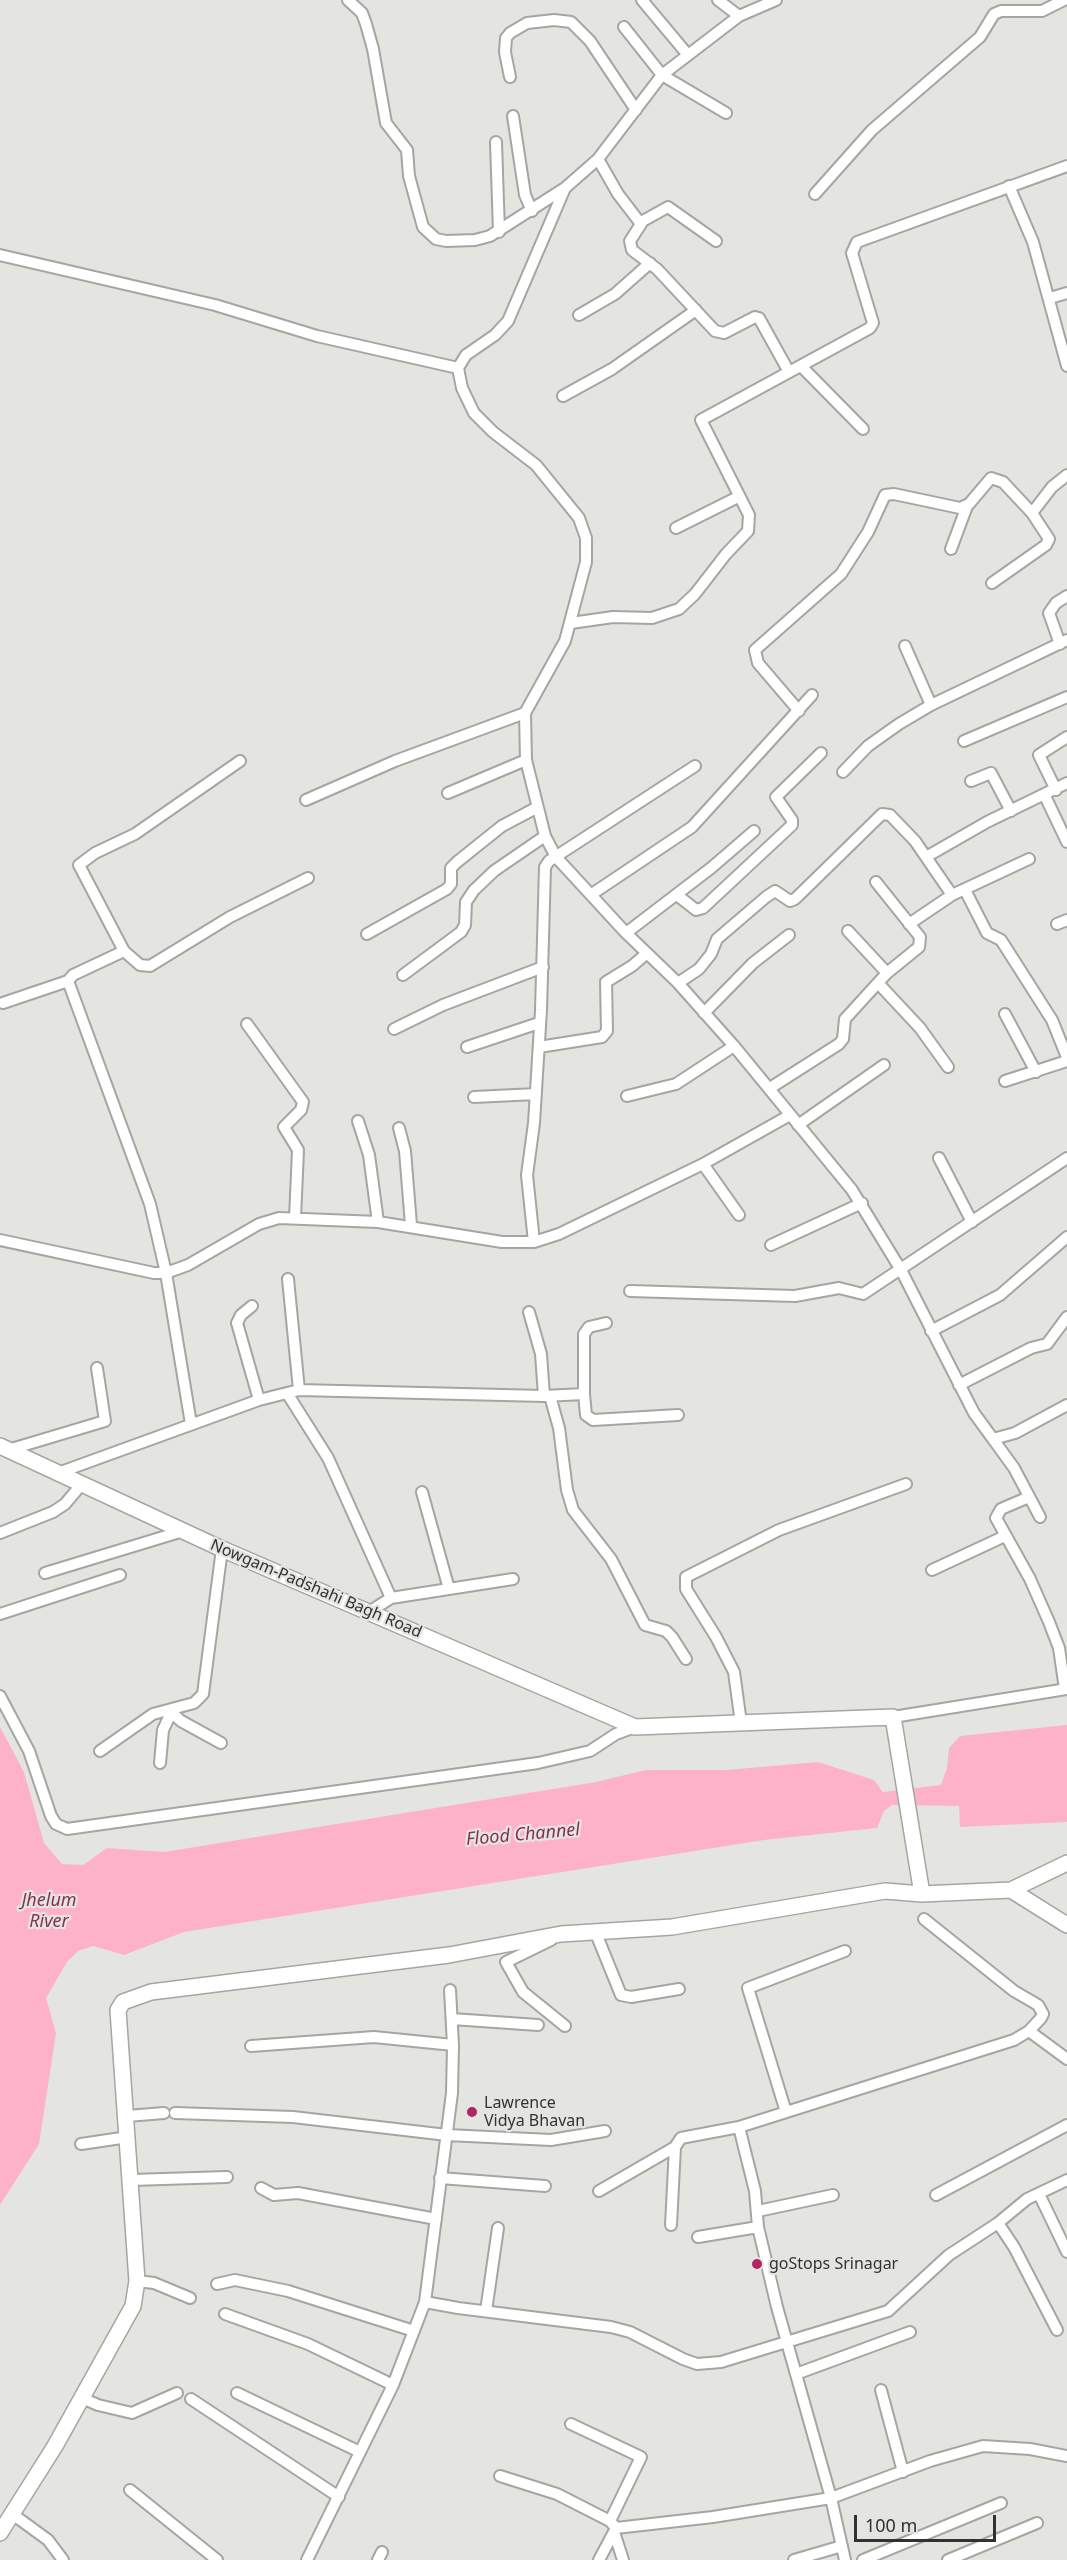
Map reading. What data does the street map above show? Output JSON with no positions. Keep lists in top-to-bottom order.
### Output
{
  "streets": {
    "main road": ["Nowgam-Padshahi Bagh Road"]
  },
  "water": ["Flood Channel", "Jhelum River"],
  "places": ["Lawrence Vidya Bhavan", "goStops Srinagar"],
  "scale_bar": "100 m"
}
